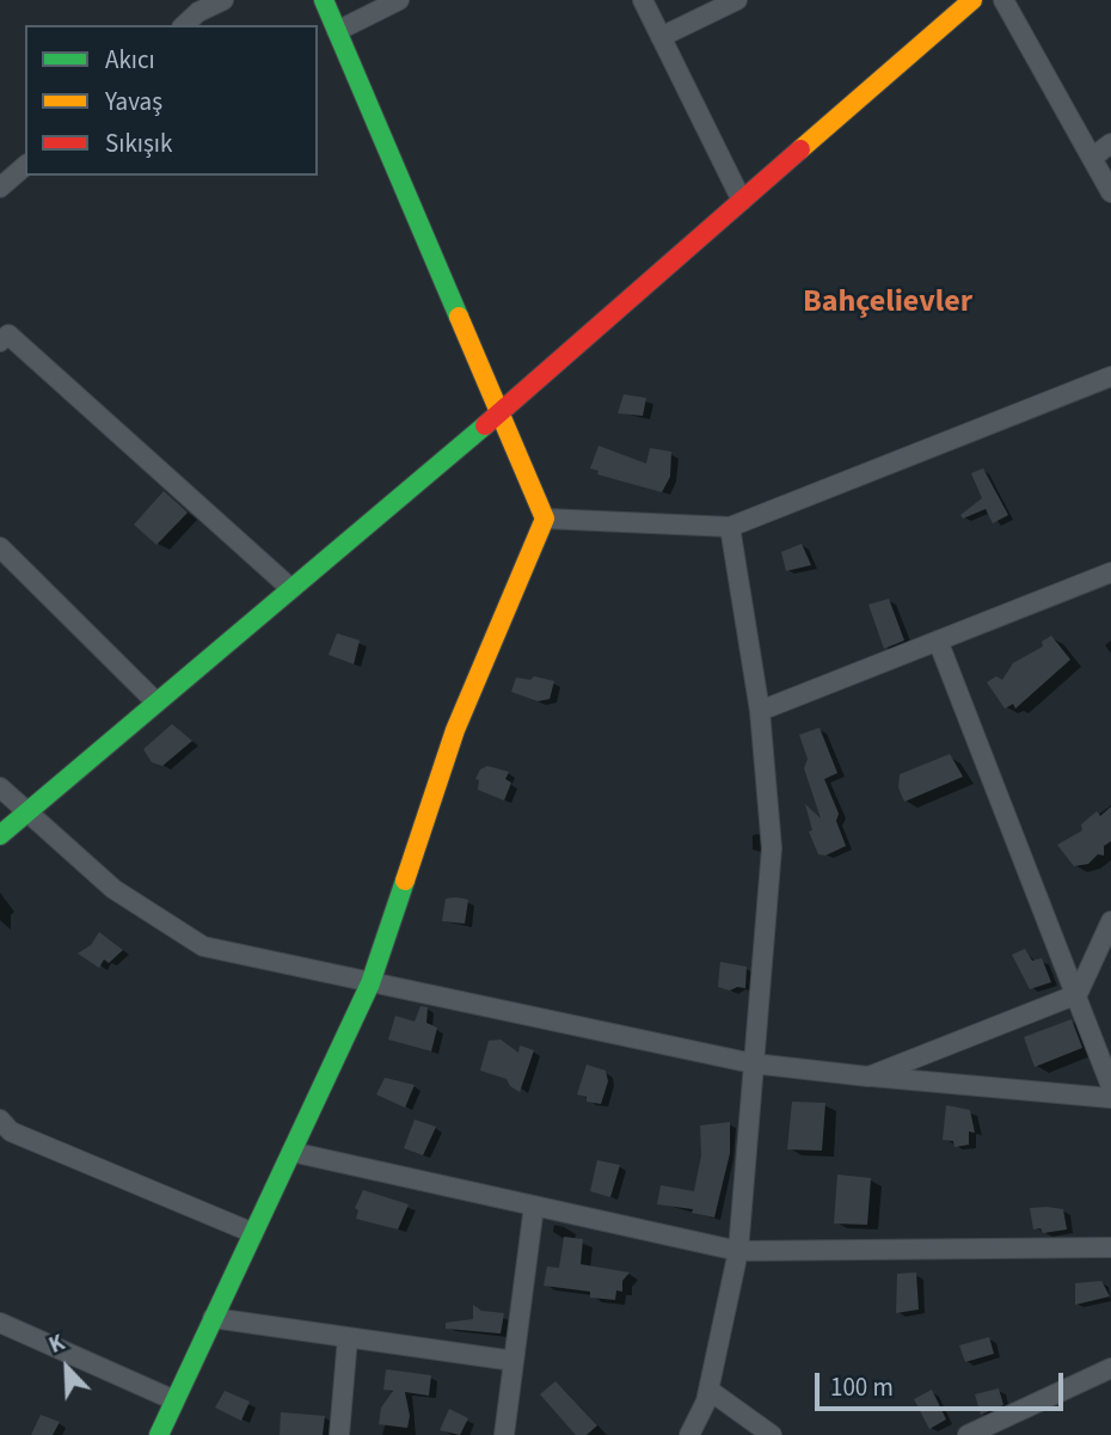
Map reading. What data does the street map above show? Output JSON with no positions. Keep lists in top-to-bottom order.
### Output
{
  "districts": ["Bahçelievler"],
  "legend": ["Akıcı", "Yavaş", "Sıkışık"],
  "scale_bar": "100 m",
  "north": "top left"
}
